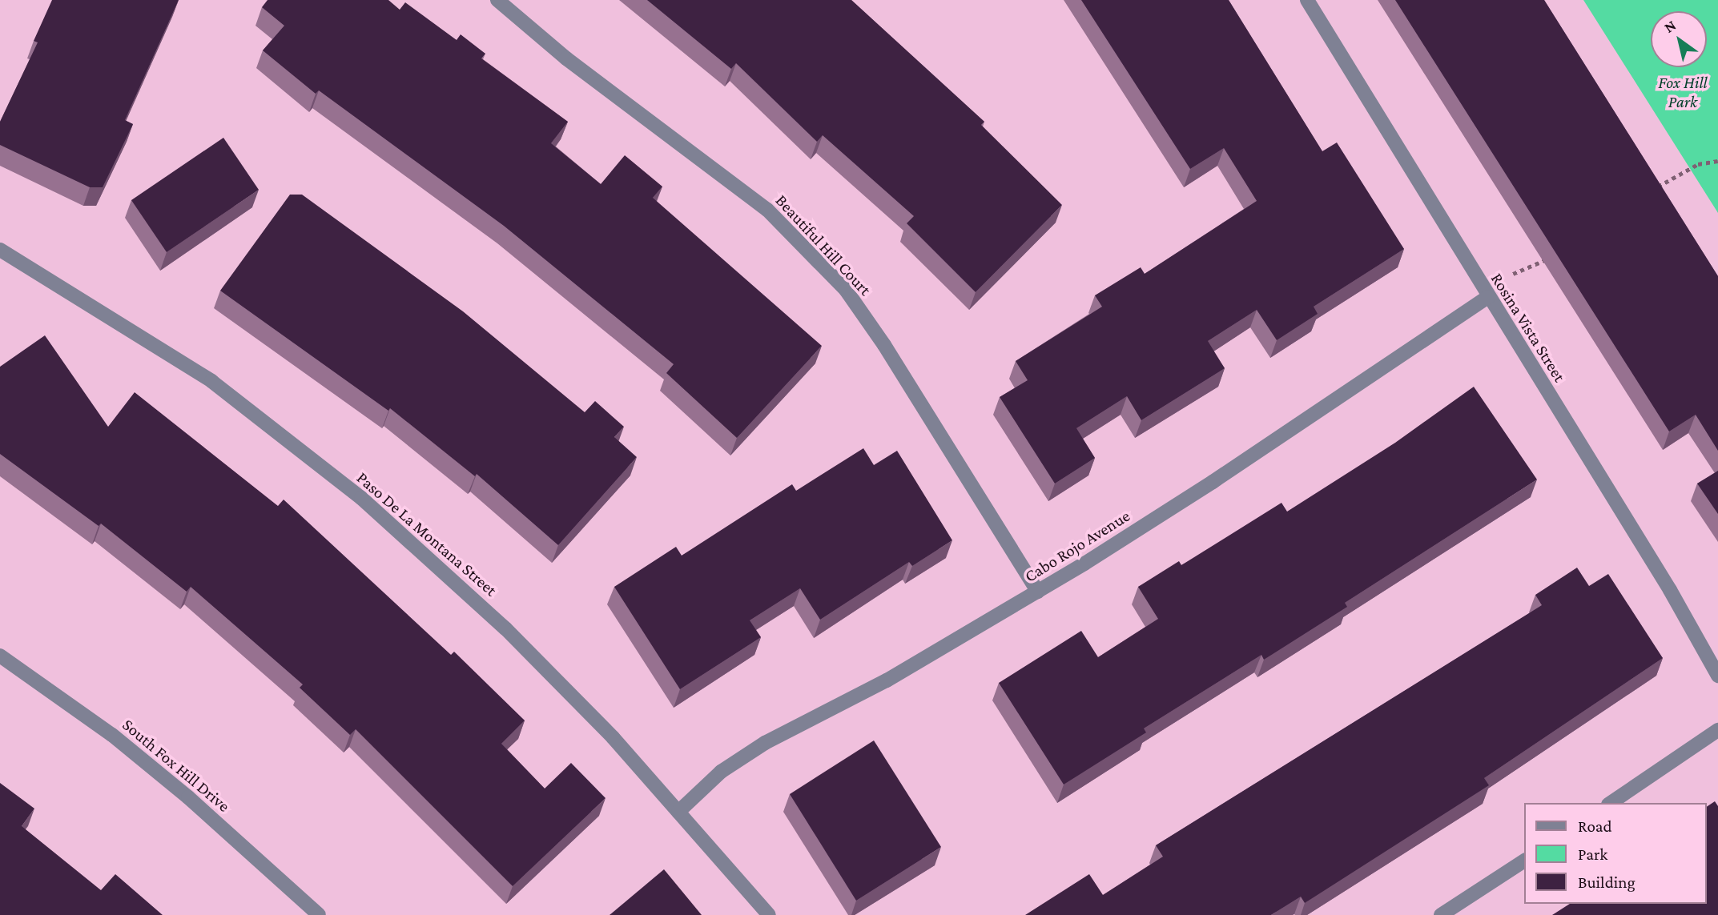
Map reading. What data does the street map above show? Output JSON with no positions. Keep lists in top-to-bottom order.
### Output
{
  "streets": {
    "street": [
      "Beautiful Hill Court",
      "Rosina Vista Street",
      "Paso De La Montana Street",
      "Cabo Rojo Avenue",
      "South Fox Hill Drive"
    ]
  },
  "crossings": [
    ["Beautiful Hill Court", "Cabo Rojo Avenue"],
    ["Rosina Vista Street", "Cabo Rojo Avenue"],
    ["Paso De La Montana Street", "Cabo Rojo Avenue"]
  ],
  "parks": ["Fox Hill Park"],
  "legend": ["Road", "Park", "Building"],
  "north": "top left"
}
